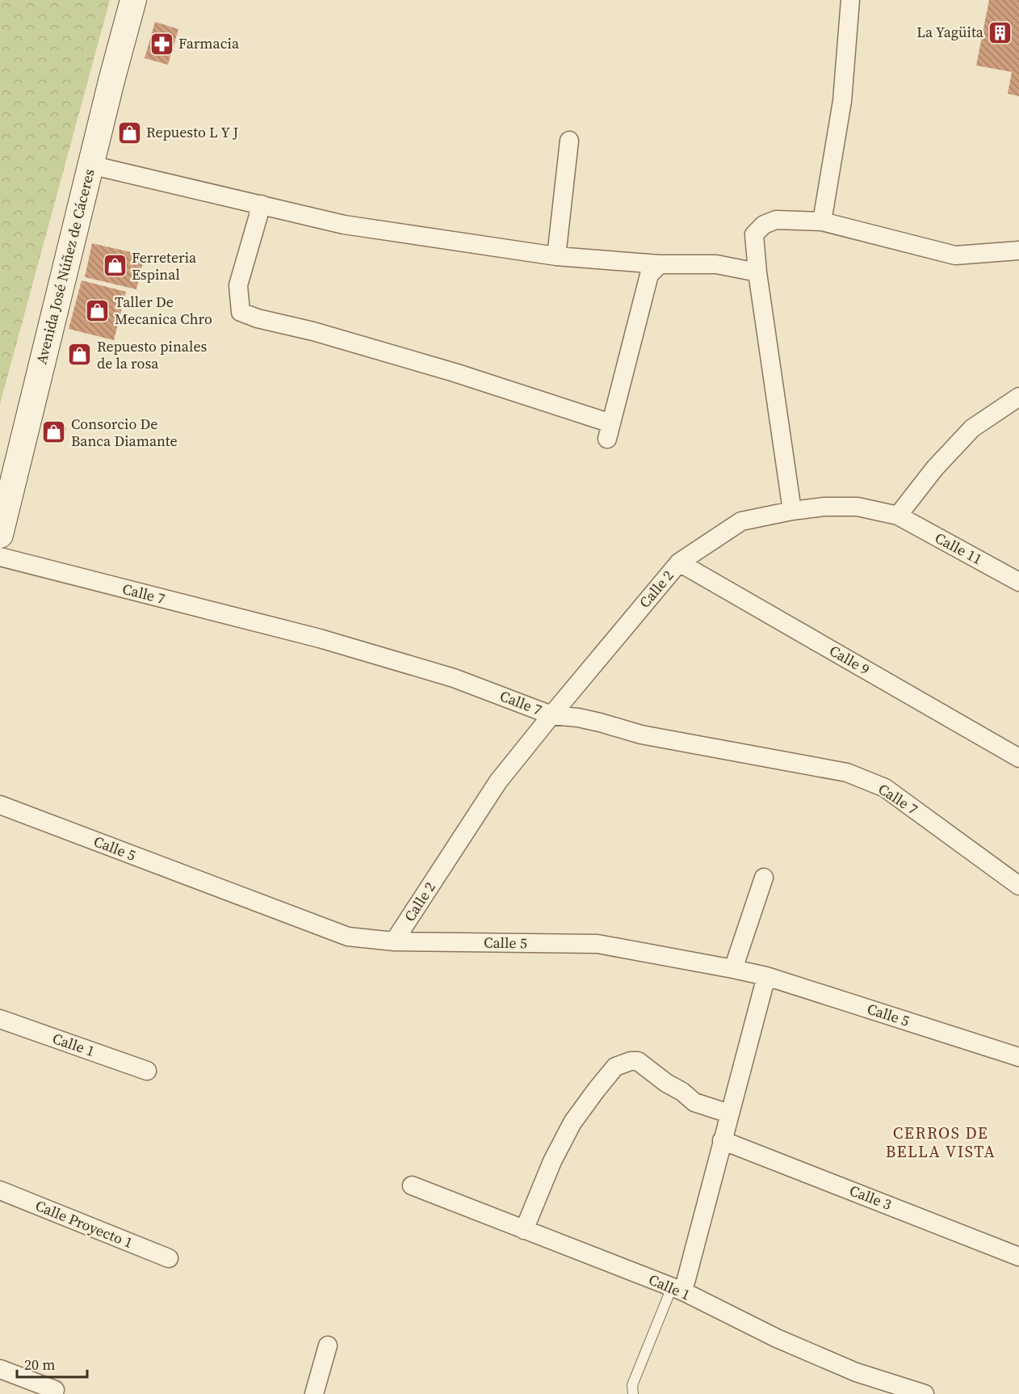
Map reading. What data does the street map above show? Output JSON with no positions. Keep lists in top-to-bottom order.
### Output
{
  "streets": {
    "main road": ["Avenida José Núñez de Cáceres"],
    "street": [
      "Calle 11",
      "Calle 2",
      "Calle 7",
      "Calle 9",
      "Calle 5",
      "Calle 1",
      "Calle 3",
      "Calle Proyecto 1"
    ]
  },
  "crossings": [
    ["Calle 11", "Calle 2"],
    ["Calle 2", "Calle 7"],
    ["Calle 2", "Calle 9"],
    ["Calle 2", "Calle 5"]
  ],
  "districts": ["CERROS DE BELLA VISTA"],
  "places": {
    "building": ["La Yagüita"],
    "pharmacy": ["Farmacia"],
    "shop": [
      "Repuesto L Y J",
      "Ferreteria Espinal",
      "Taller De Mecanica Chro",
      "Repuesto pinales de la rosa",
      "Consorcio De Banca Diamante"
    ]
  },
  "scale_bar": "20 m"
}
